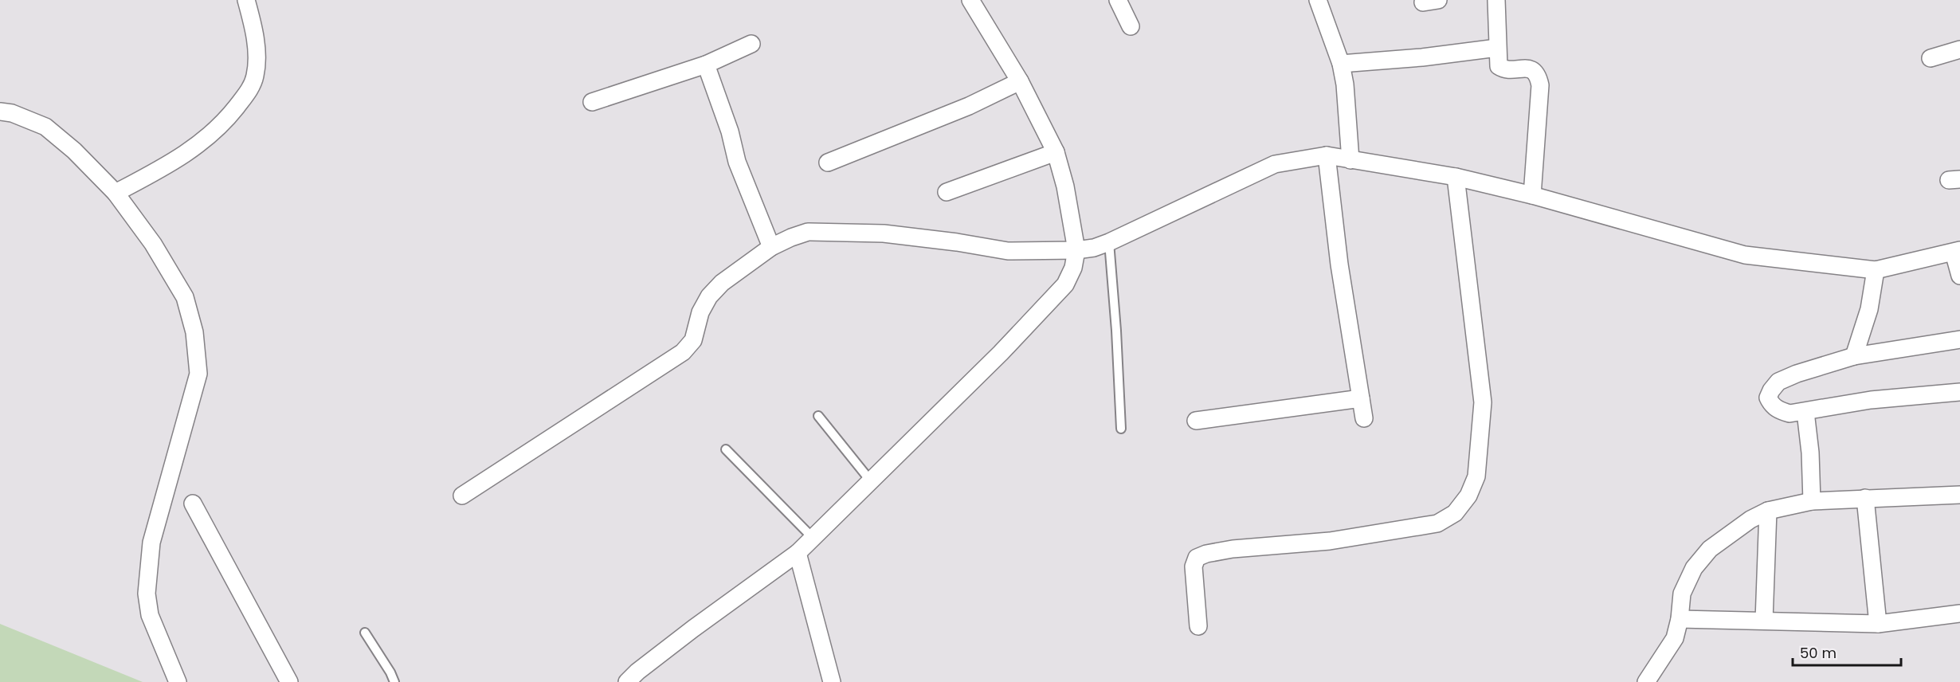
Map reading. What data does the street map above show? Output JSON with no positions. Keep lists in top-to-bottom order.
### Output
{
  "scale_bar": "50 m"
}
